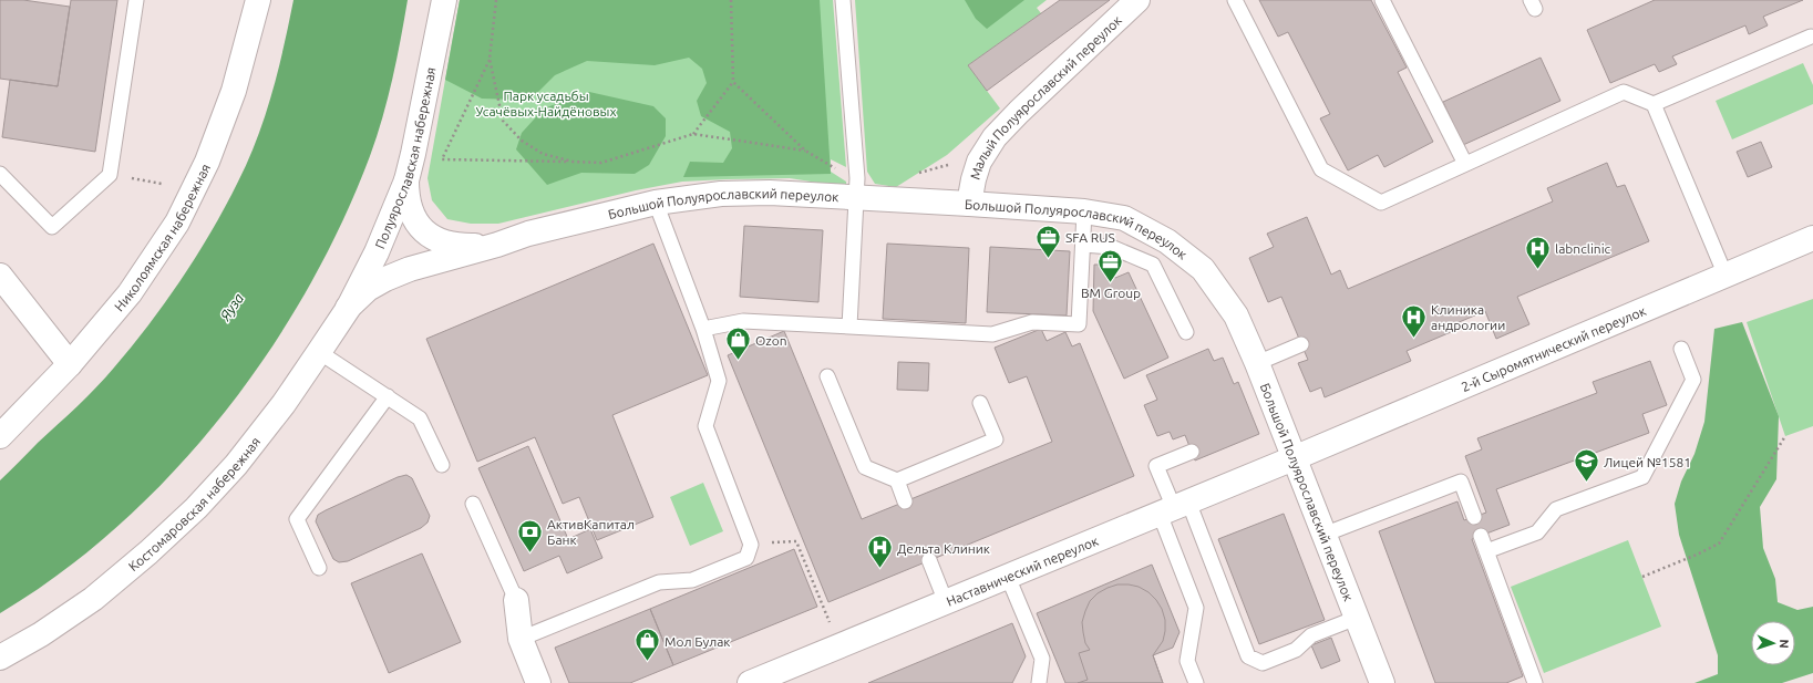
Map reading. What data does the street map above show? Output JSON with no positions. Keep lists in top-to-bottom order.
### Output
{
  "streets": {
    "street": [
      "Малый Полуярославский переулок",
      "Полуярославская набережная",
      "Большой Полуярославский переулок",
      "Николоямская набережная",
      "2-й Сыромятнический переулок",
      "Костомаровская набережная",
      "Наставнический переулок"
    ]
  },
  "crossings": [
    ["Малый Полуярославский переулок", "Большой Полуярославский переулок"],
    ["Полуярославская набережная", "Костомаровская набережная"],
    ["Большой Полуярославский переулок", "2-й Сыромятнический переулок"],
    ["Большой Полуярославский переулок", "Наставнический переулок"],
    ["2-й Сыромятнический переулок", "Наставнический переулок"]
  ],
  "water": ["Яуза"],
  "parks": ["Парк усадьбы Усачёвых-Найдёновых"],
  "places": {
    "office": ["SFA RUS", "BM Group"],
    "hospital": ["labnclinic", "Клиника андрологии", "Дельта Клиник"],
    "shop": ["Ozon", "Мол Булак"],
    "school or university": ["Лицей №1581"],
    "bank": ["АктивКапитал Банк"]
  },
  "north": "right"
}
